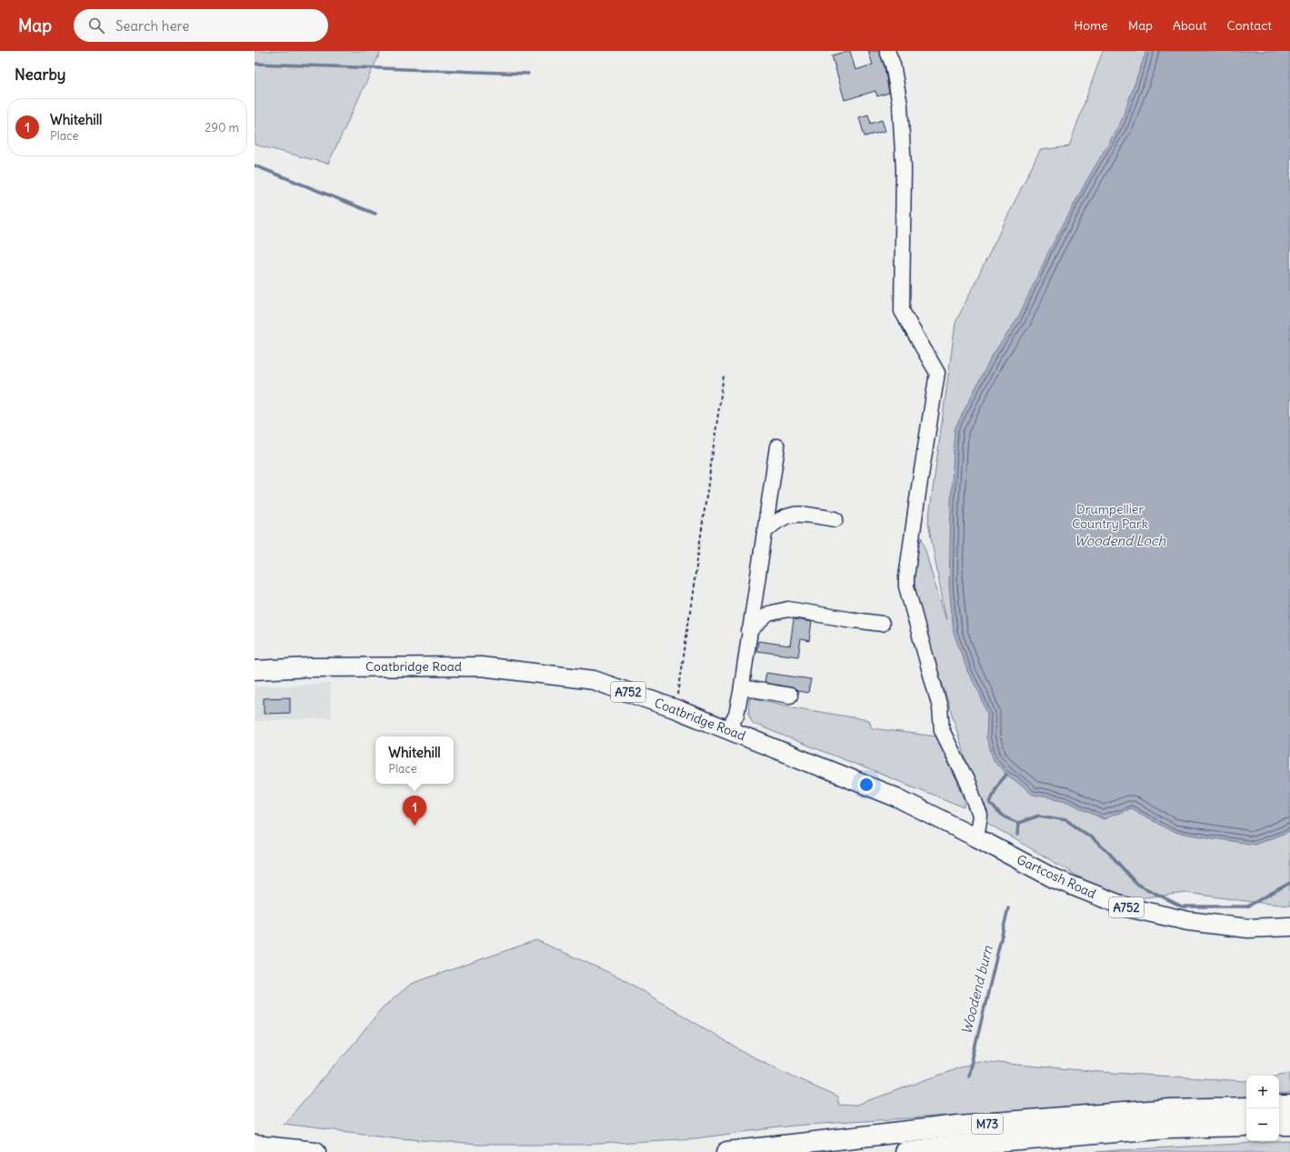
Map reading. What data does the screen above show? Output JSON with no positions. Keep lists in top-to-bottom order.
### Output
{
  "streets": {
    "highway": ["M73"],
    "main road": ["Coatbridge Road", "A752", "Gartcosh Road"]
  },
  "crossings": [
    ["Coatbridge Road", "Gartcosh Road"]
  ],
  "water": ["Woodend Loch", "Woodend burn"],
  "parks": ["Drumpellier Country Park"],
  "page": {
    "header": "Map",
    "search": "Search here",
    "nav": [
      "Home",
      "Map",
      "About",
      "Contact"
    ],
    "heading": "Nearby",
    "list": [
      {
        "mark": "1",
        "name": "Whitehill",
        "note": "Place",
        "value": "290 m"
      }
    ],
    "popup": ["Whitehill", "Place"],
    "pins": "1",
    "map_buttons": ["+", "−"]
  }
}
